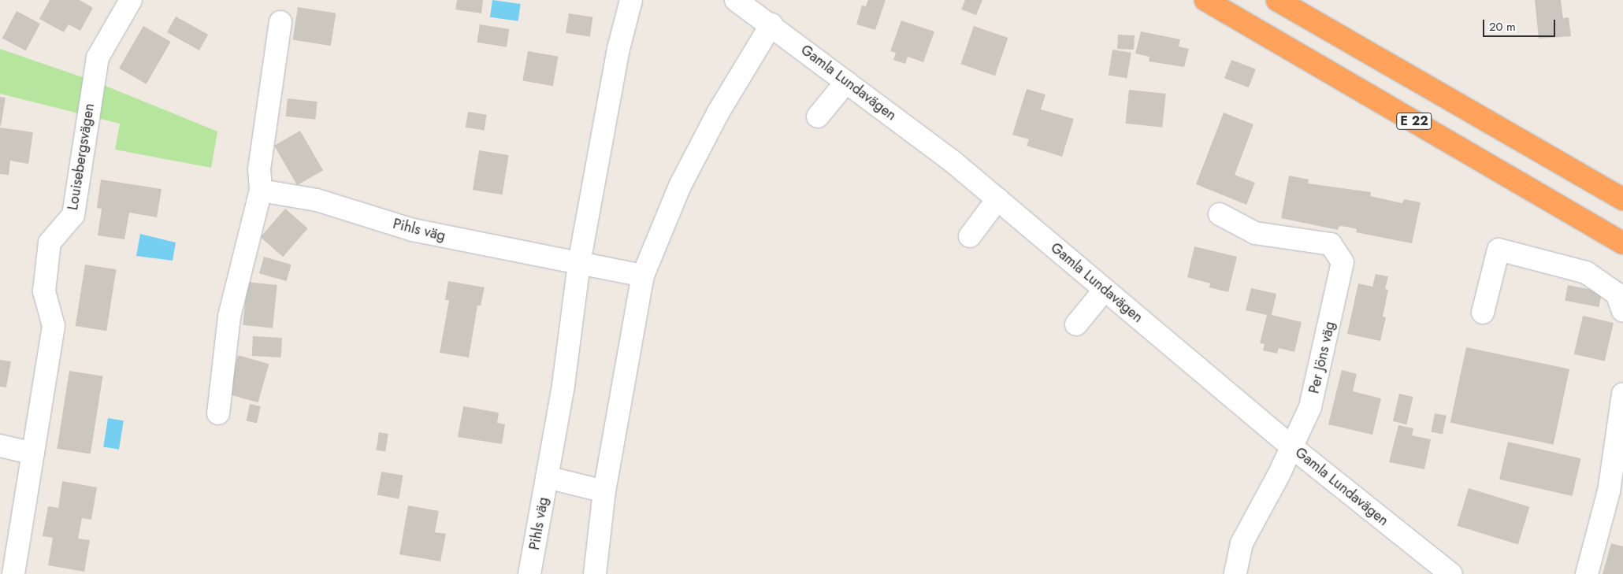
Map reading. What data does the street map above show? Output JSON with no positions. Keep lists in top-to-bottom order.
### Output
{
  "streets": {
    "highway": ["E 22"],
    "street": [
      "Gamla Lundavägen",
      "Louisebergsvägen",
      "Pihls väg",
      "Per Jöns väg"
    ]
  },
  "crossings": [
    ["Gamla Lundavägen", "Per Jöns väg"]
  ],
  "scale_bar": "20 m"
}
